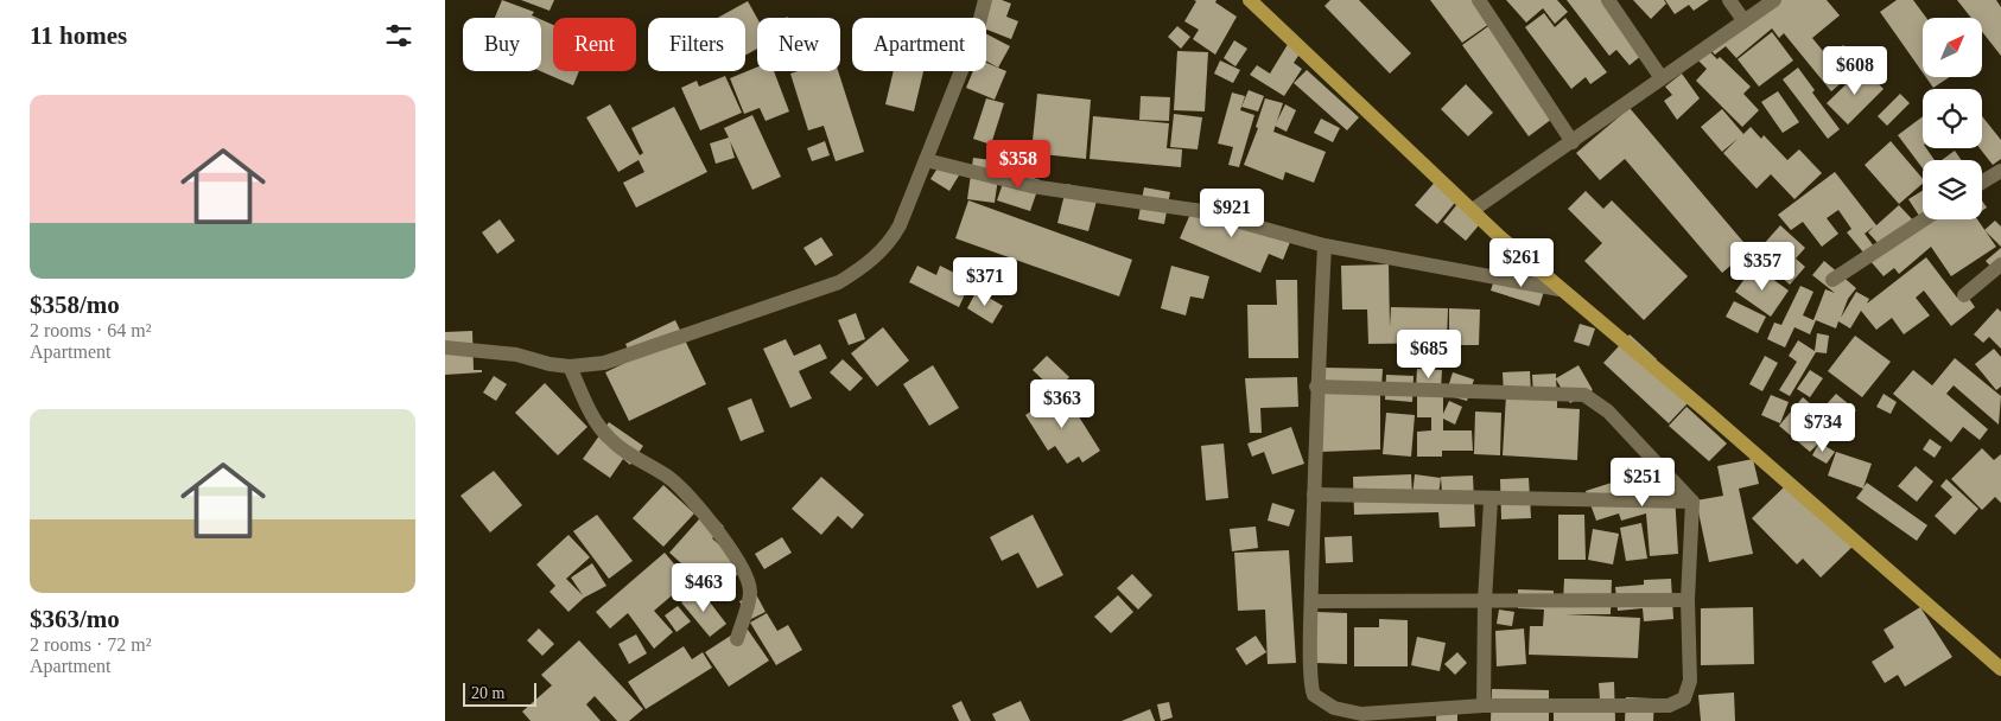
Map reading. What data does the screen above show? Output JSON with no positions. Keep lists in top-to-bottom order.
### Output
{
  "scale_bar": "20 m",
  "north": "top right",
  "page": {
    "heading": "11 homes",
    "chip": [
      "Buy",
      "Rent",
      "Filters",
      "New",
      "Apartment"
    ],
    "price": [
      "$608",
      "$358",
      "$921",
      "$261",
      "$357",
      "$371",
      "$685",
      "$363",
      "$734",
      "$251",
      "$463"
    ],
    "list": [
      {
        "name": "$358/mo",
        "note": "2 rooms · 64 m² · Apartment"
      },
      {
        "name": "$363/mo",
        "note": "2 rooms · 72 m² · Apartment"
      }
    ],
    "scale": "20 m"
  }
}
